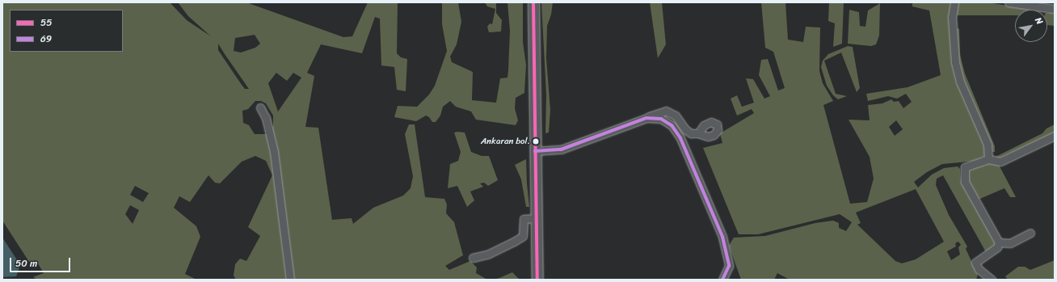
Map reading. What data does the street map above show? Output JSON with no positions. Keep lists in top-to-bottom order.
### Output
{
  "places": ["Ankaran bol."],
  "lines": ["transit line 55", "transit line 69"],
  "legend": ["55", "69"],
  "scale_bar": "50 m",
  "north": "top right"
}
